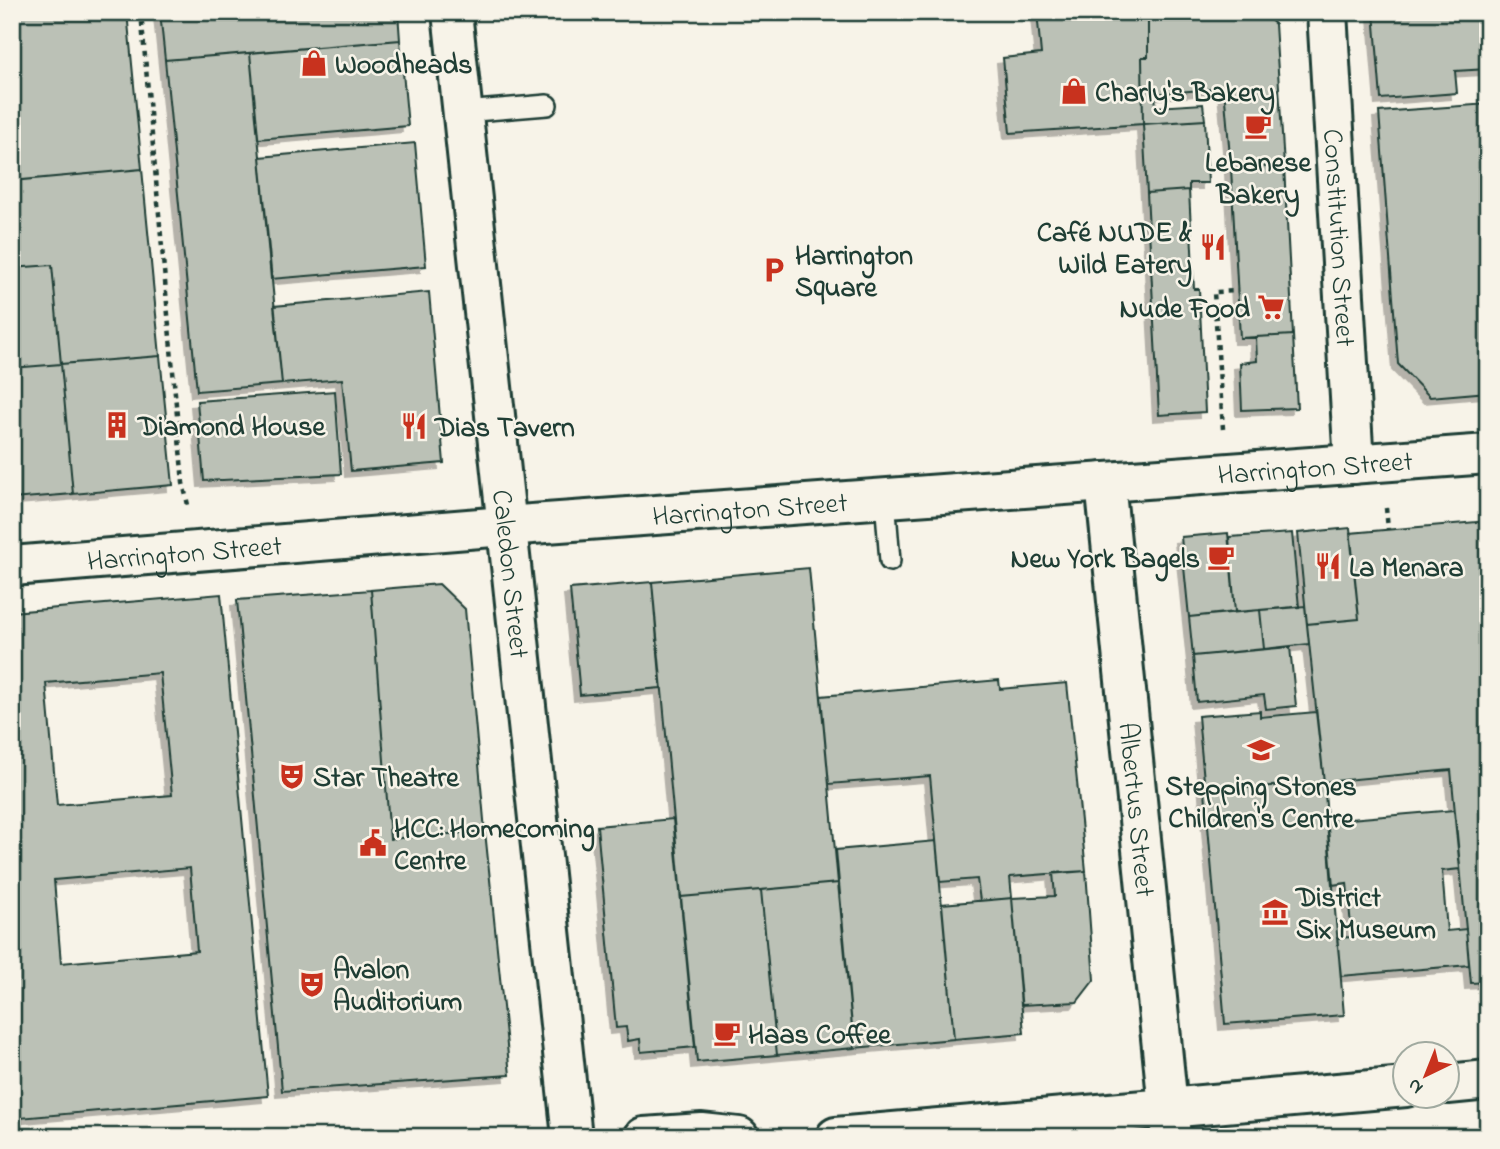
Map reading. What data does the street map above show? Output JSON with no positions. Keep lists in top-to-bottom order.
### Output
{
  "streets": {
    "street": [
      "Constitution Street",
      "Harrington Street",
      "Caledon Street",
      "Albertus Street"
    ]
  },
  "crossings": [
    ["Constitution Street", "Harrington Street"],
    ["Harrington Street", "Caledon Street"],
    ["Harrington Street", "Albertus Street"]
  ],
  "places": {
    "shop": ["Woodheads", "Charly's Bakery"],
    "cafe": ["Lebanese Bakery", "New York Bagels", "Haas Coffee"],
    "restaurant": ["Café NUDE & Wild Eatery", "Dias Tavern", "La Menara"],
    "parking": ["Harrington Square"],
    "supermarket": ["Nude Food"],
    "building": ["Diamond House"],
    "school or university": ["Stepping Stones Children's Centre"],
    "theatre": ["Star Theatre", "Avalon Auditorium"],
    "public building": ["HCC: Homecoming Centre"],
    "museum": ["District Six Museum"]
  },
  "north": "bottom left"
}
